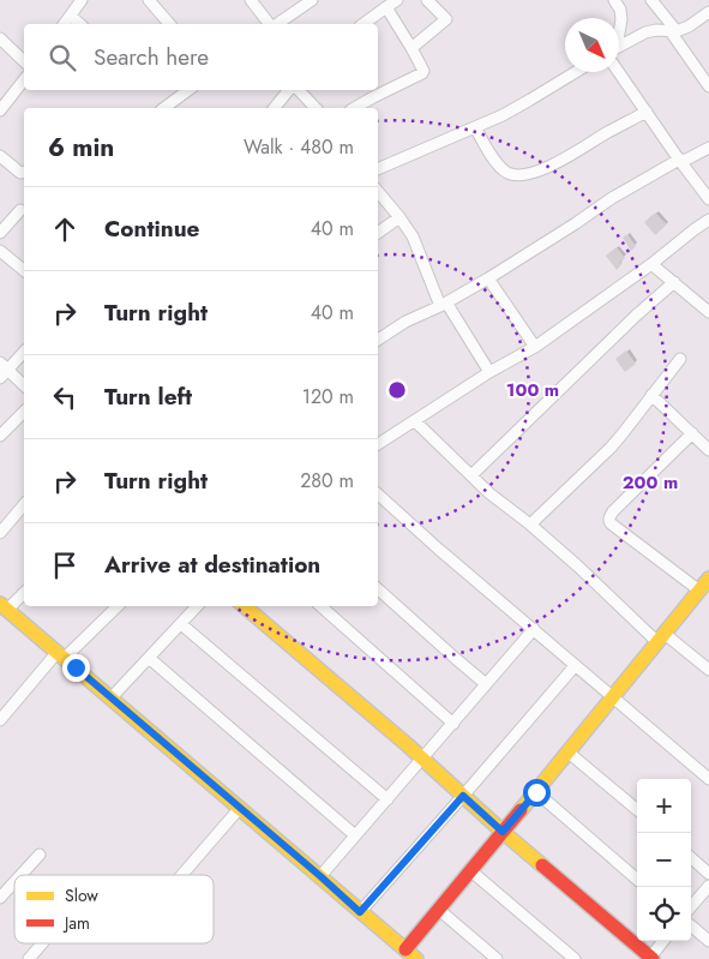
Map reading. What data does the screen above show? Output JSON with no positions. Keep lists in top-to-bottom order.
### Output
{
  "legend": ["Slow", "Jam"],
  "north": "bottom right",
  "page": {
    "search": "Search here",
    "heading": ["6 min", "Walk · 480 m"],
    "list": [
      ["Continue", "40 m"],
      ["Turn right", "40 m"],
      ["Turn left", "120 m"],
      ["Turn right", "280 m"],
      "Arrive at destination"
    ],
    "map_buttons": ["+", "−"]
  },
  "rings": ["100 m", "200 m"]
}
